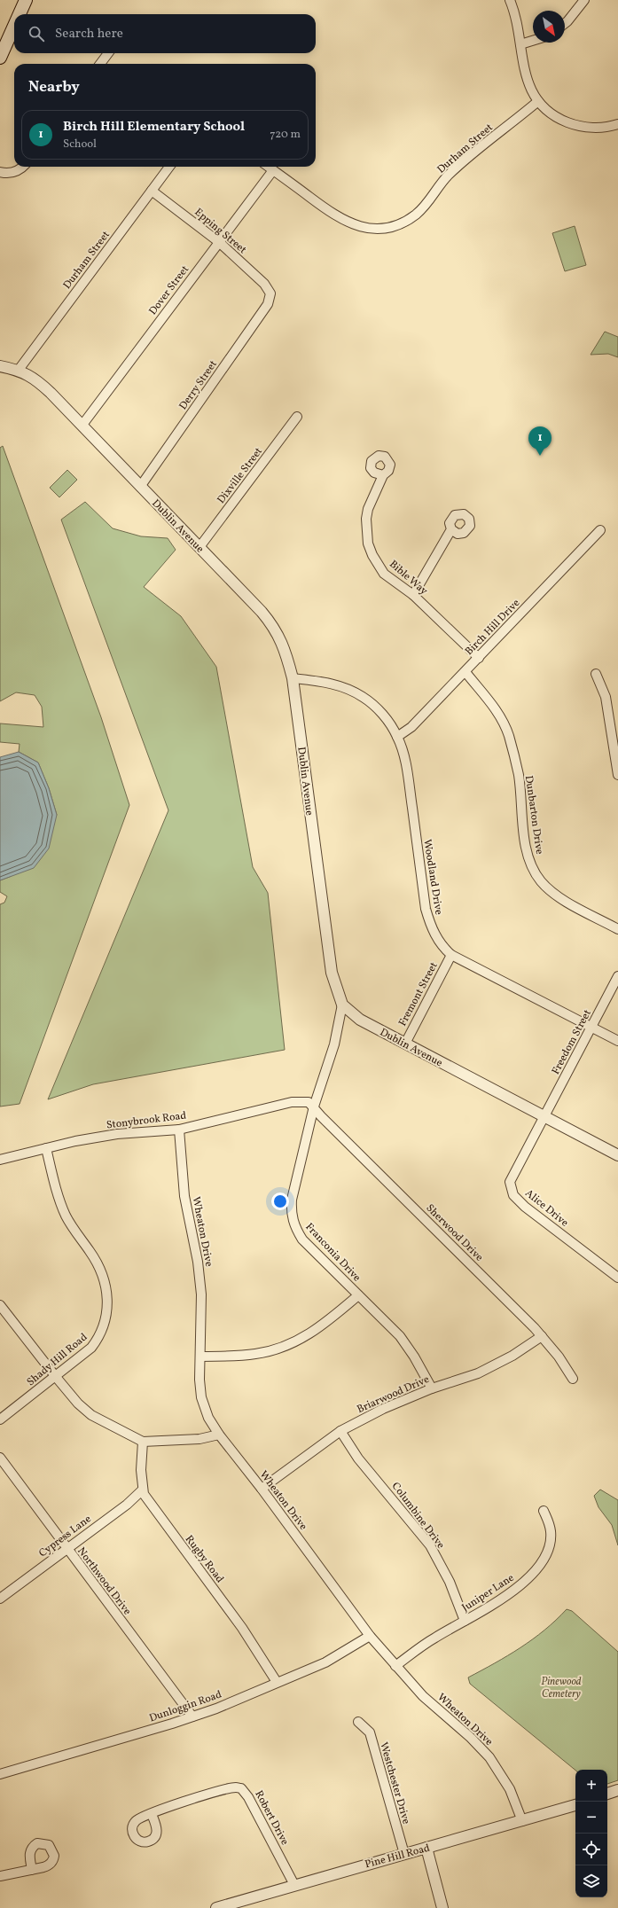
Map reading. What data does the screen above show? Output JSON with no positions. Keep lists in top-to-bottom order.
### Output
{
  "streets": {
    "street": [
      "Durham Street",
      "Epping Street",
      "Dover Street",
      "Derry Street",
      "Dixville Street",
      "Dublin Avenue",
      "Bible Way",
      "Birch Hill Drive",
      "Dunbarton Drive",
      "Woodland Drive",
      "Fremont Street",
      "Freedom Street",
      "Stonybrook Road",
      "Alice Drive",
      "Wheaton Drive",
      "Sherwood Drive",
      "Franconia Drive",
      "Shady Hill Road",
      "Briarwood Drive",
      "Columbine Drive",
      "Cypress Lane",
      "Rugby Road",
      "Northwood Drive",
      "Juniper Lane",
      "Dunloggin Road",
      "Westchester Drive",
      "Robert Drive",
      "Pine Hill Road"
    ]
  },
  "crossings": [
    ["Durham Street", "Epping Street"],
    ["Durham Street", "Dover Street"],
    ["Durham Street", "Dublin Avenue"],
    ["Epping Street", "Dover Street"],
    ["Epping Street", "Derry Street"],
    ["Dover Street", "Dublin Avenue"],
    ["Derry Street", "Dublin Avenue"],
    ["Dixville Street", "Dublin Avenue"],
    ["Dublin Avenue", "Woodland Drive"],
    ["Dublin Avenue", "Fremont Street"],
    ["Dublin Avenue", "Freedom Street"],
    ["Dublin Avenue", "Alice Drive"],
    ["Dublin Avenue", "Franconia Drive"],
    ["Bible Way", "Birch Hill Drive"],
    ["Birch Hill Drive", "Dunbarton Drive"],
    ["Birch Hill Drive", "Woodland Drive"],
    ["Woodland Drive", "Fremont Street"],
    ["Woodland Drive", "Freedom Street"],
    ["Freedom Street", "Alice Drive"],
    ["Stonybrook Road", "Wheaton Drive"],
    ["Stonybrook Road", "Sherwood Drive"],
    ["Stonybrook Road", "Franconia Drive"],
    ["Stonybrook Road", "Shady Hill Road"],
    ["Wheaton Drive", "Briarwood Drive"],
    ["Wheaton Drive", "Juniper Lane"],
    ["Wheaton Drive", "Dunloggin Road"],
    ["Wheaton Drive", "Pine Hill Road"],
    ["Sherwood Drive", "Franconia Drive"],
    ["Sherwood Drive", "Briarwood Drive"],
    ["Franconia Drive", "Briarwood Drive"],
    ["Briarwood Drive", "Columbine Drive"],
    ["Columbine Drive", "Juniper Lane"],
    ["Cypress Lane", "Rugby Road"],
    ["Cypress Lane", "Northwood Drive"],
    ["Rugby Road", "Dunloggin Road"],
    ["Northwood Drive", "Dunloggin Road"],
    ["Westchester Drive", "Pine Hill Road"],
    ["Robert Drive", "Pine Hill Road"]
  ],
  "parks": ["Pinewood Cemetery"],
  "north": "bottom right",
  "page": {
    "search": "Search here",
    "heading": "Nearby",
    "list": [
      {
        "mark": "1",
        "name": "Birch Hill Elementary School",
        "note": "School",
        "value": "720 m"
      }
    ],
    "pins": "1",
    "map_buttons": ["+", "−"]
  }
}
